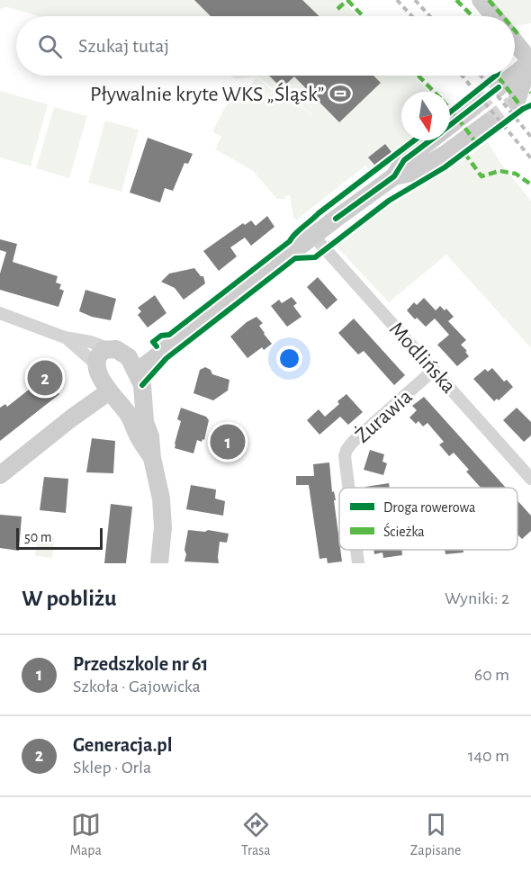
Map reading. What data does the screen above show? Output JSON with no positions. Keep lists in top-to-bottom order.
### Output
{
  "streets": {
    "street": ["Modlińska", "Żurawia"]
  },
  "crossings": [
    ["Modlińska", "Żurawia"]
  ],
  "places": {
    "sports": ["Pływalnie kryte WKS „Śląsk”"]
  },
  "legend": ["Droga rowerowa", "Ścieżka"],
  "scale_bar": "50 m",
  "north": "bottom",
  "page": {
    "search": "Szukaj tutaj",
    "pins": ["2", "1"],
    "scale": "50 m",
    "heading": ["W pobliżu", "Wyniki: 2"],
    "list": [
      {
        "mark": "1",
        "name": "Przedszkole nr 61",
        "note": "Szkoła · Gajowicka",
        "value": "60 m"
      },
      {
        "mark": "2",
        "name": "Generacja.pl",
        "note": "Sklep · Orla",
        "value": "140 m"
      }
    ],
    "nav": ["Mapa", "Trasa", "Zapisane"]
  }
}
